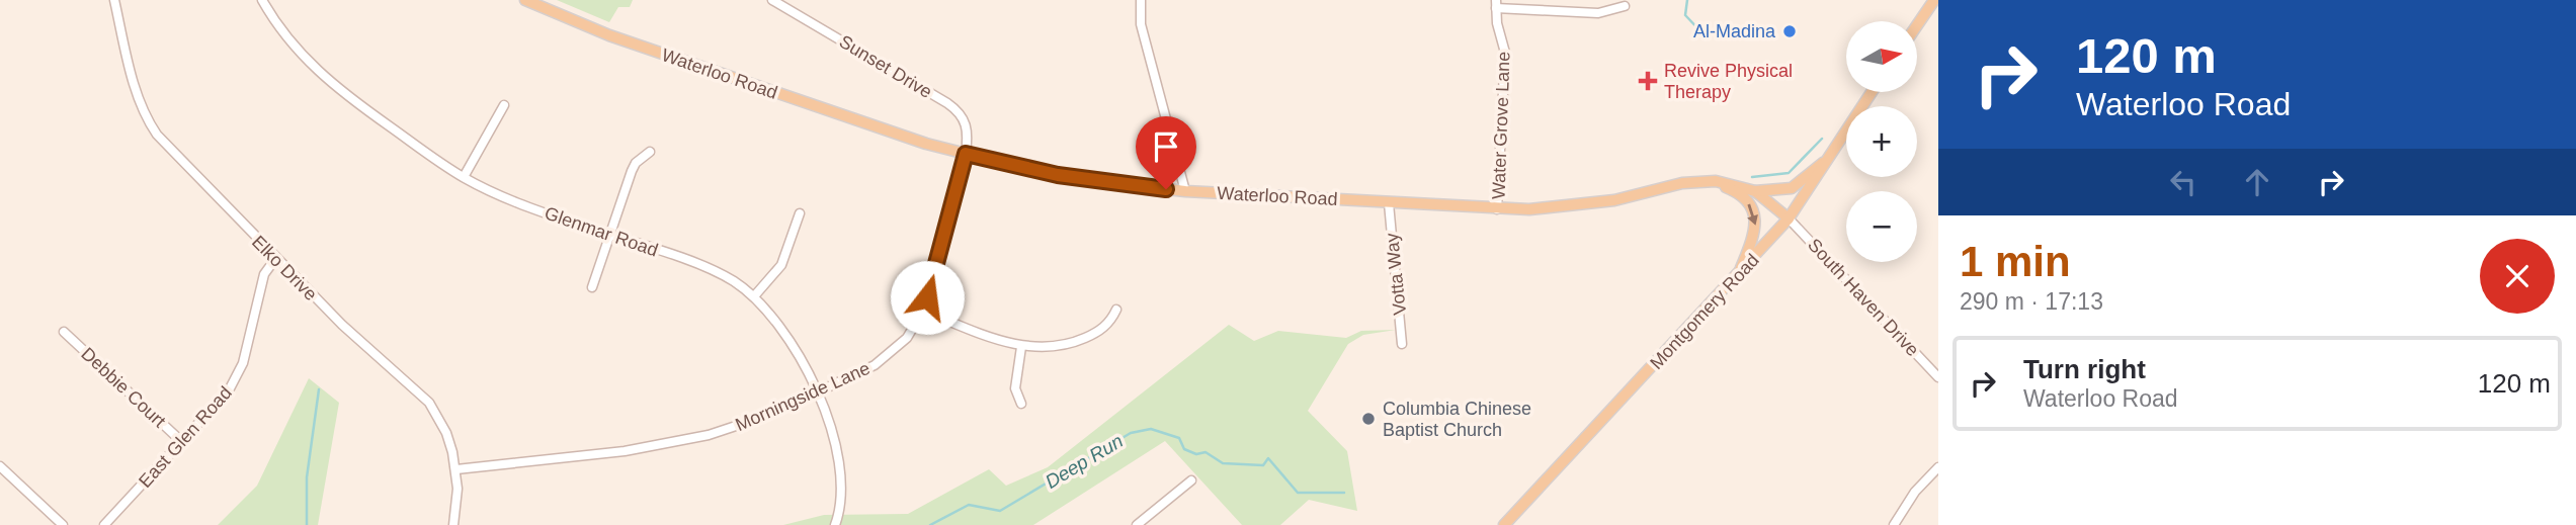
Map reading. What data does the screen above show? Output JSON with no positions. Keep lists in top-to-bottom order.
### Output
{
  "streets": {
    "main road": ["Waterloo Road", "Montgomery Road"],
    "street": [
      "Sunset Drive",
      "Water Grove Lane",
      "Glenmar Road",
      "Elko Drive",
      "Votta Way",
      "South Haven Drive",
      "Debbie Court",
      "Morningside Lane",
      "East Glen Road"
    ]
  },
  "crossings": [
    ["Sunset Drive", "Waterloo Road"],
    ["Sunset Drive", "Morningside Lane"],
    ["Waterloo Road", "Water Grove Lane"],
    ["Waterloo Road", "Votta Way"],
    ["Waterloo Road", "South Haven Drive"],
    ["Waterloo Road", "Montgomery Road"],
    ["Waterloo Road", "Morningside Lane"],
    ["Glenmar Road", "Morningside Lane"],
    ["Elko Drive", "Morningside Lane"],
    ["Elko Drive", "East Glen Road"],
    ["South Haven Drive", "Montgomery Road"],
    ["Debbie Court", "East Glen Road"]
  ],
  "water": ["Deep Run"],
  "places": {
    "other": ["Al-Madina", "Columbia Chinese Baptist Church"],
    "health": ["Revive Physical Therapy"]
  },
  "north": "right",
  "page": {
    "turn": ["120 m", "Waterloo Road"],
    "map_buttons": ["+", "−"],
    "heading": ["1 min", "290 m · 17:13"],
    "list": [
      {
        "name": "Turn right",
        "note": "Waterloo Road",
        "value": "120 m"
      }
    ]
  }
}
